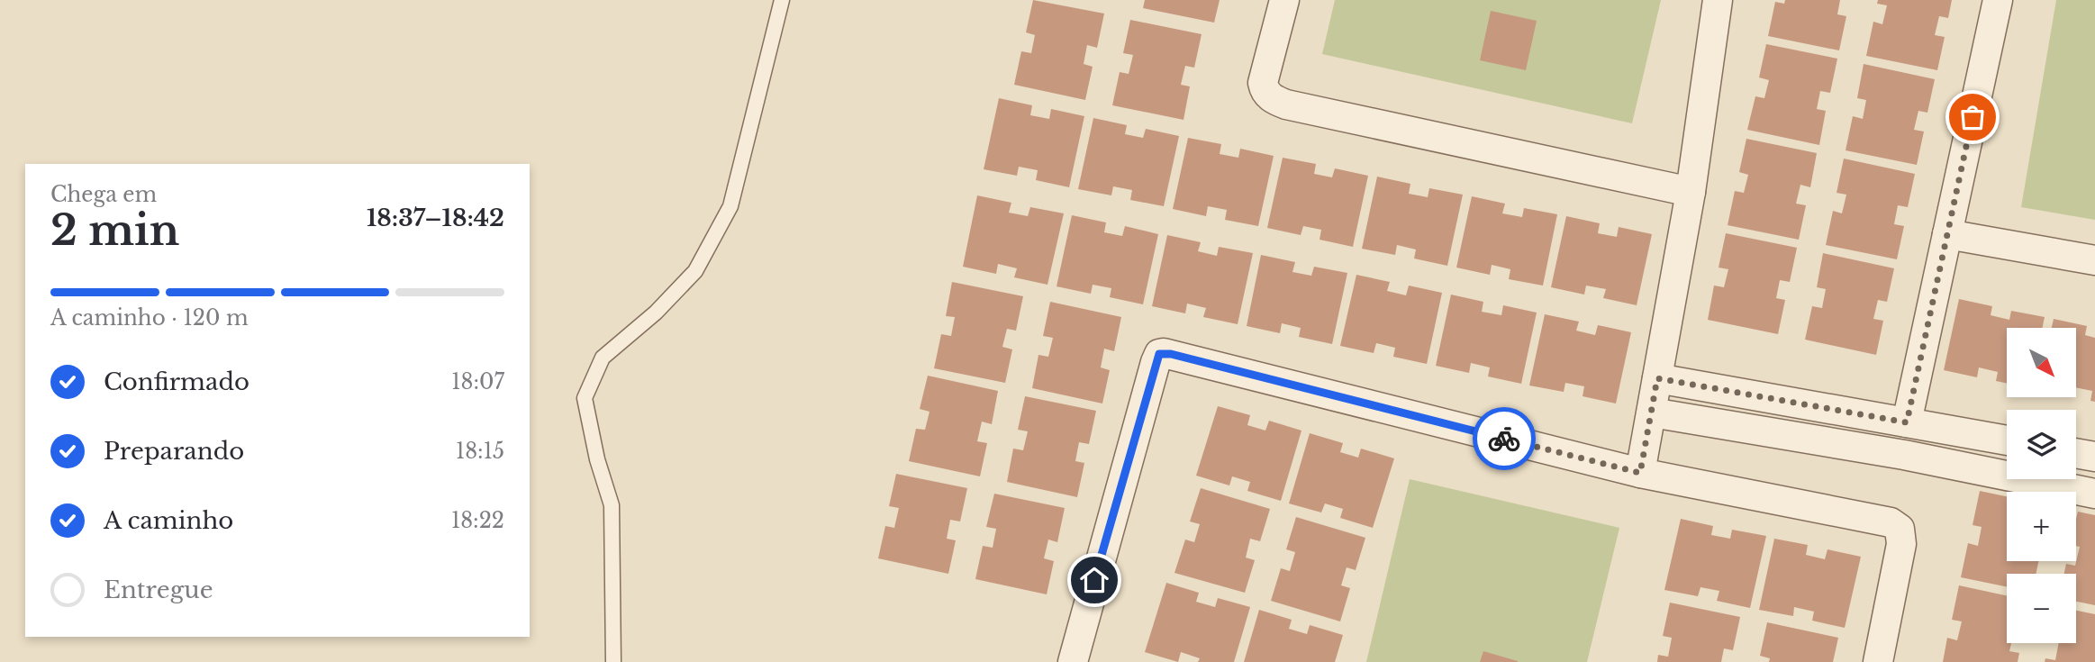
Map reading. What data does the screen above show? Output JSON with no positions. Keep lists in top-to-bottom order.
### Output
{
  "north": "bottom right",
  "page": {
    "heading": ["2 min", "Chega em", "18:37–18:42"],
    "bar": "A caminho · 120 m",
    "map_buttons": ["+", "−"],
    "list": [
      ["Confirmado", "18:07"],
      ["Preparando", "18:15"],
      ["A caminho", "18:22"],
      "Entregue"
    ]
  }
}
